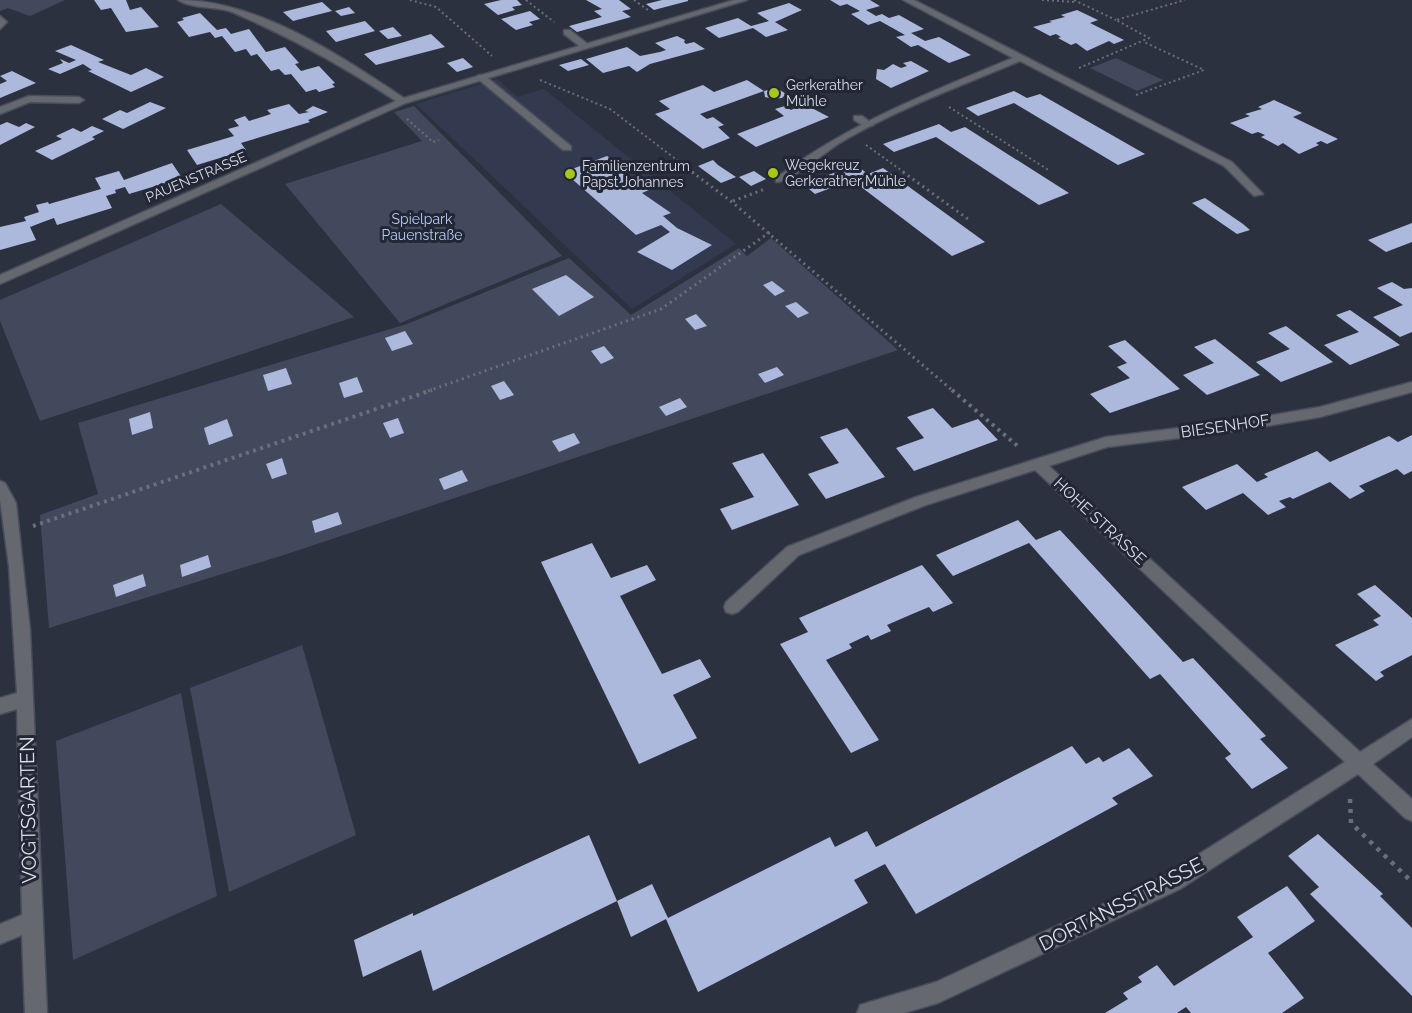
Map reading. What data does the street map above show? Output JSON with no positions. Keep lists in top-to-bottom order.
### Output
{
  "streets": {
    "street": [
      "PAUENSTRASSE",
      "BIESENHOF",
      "HOHE STRASSE",
      "VOGTSGARTEN",
      "DORTANSSTRASSE"
    ]
  },
  "crossings": [
    ["BIESENHOF", "HOHE STRASSE"],
    ["HOHE STRASSE", "DORTANSSTRASSE"]
  ],
  "parks": ["Spielpark Pauenstraße"],
  "places": ["Gerkerather Mühle", "Wegekreuz Gerkerather Mühle", "Familienzentrum Papst Johannes"]
}
